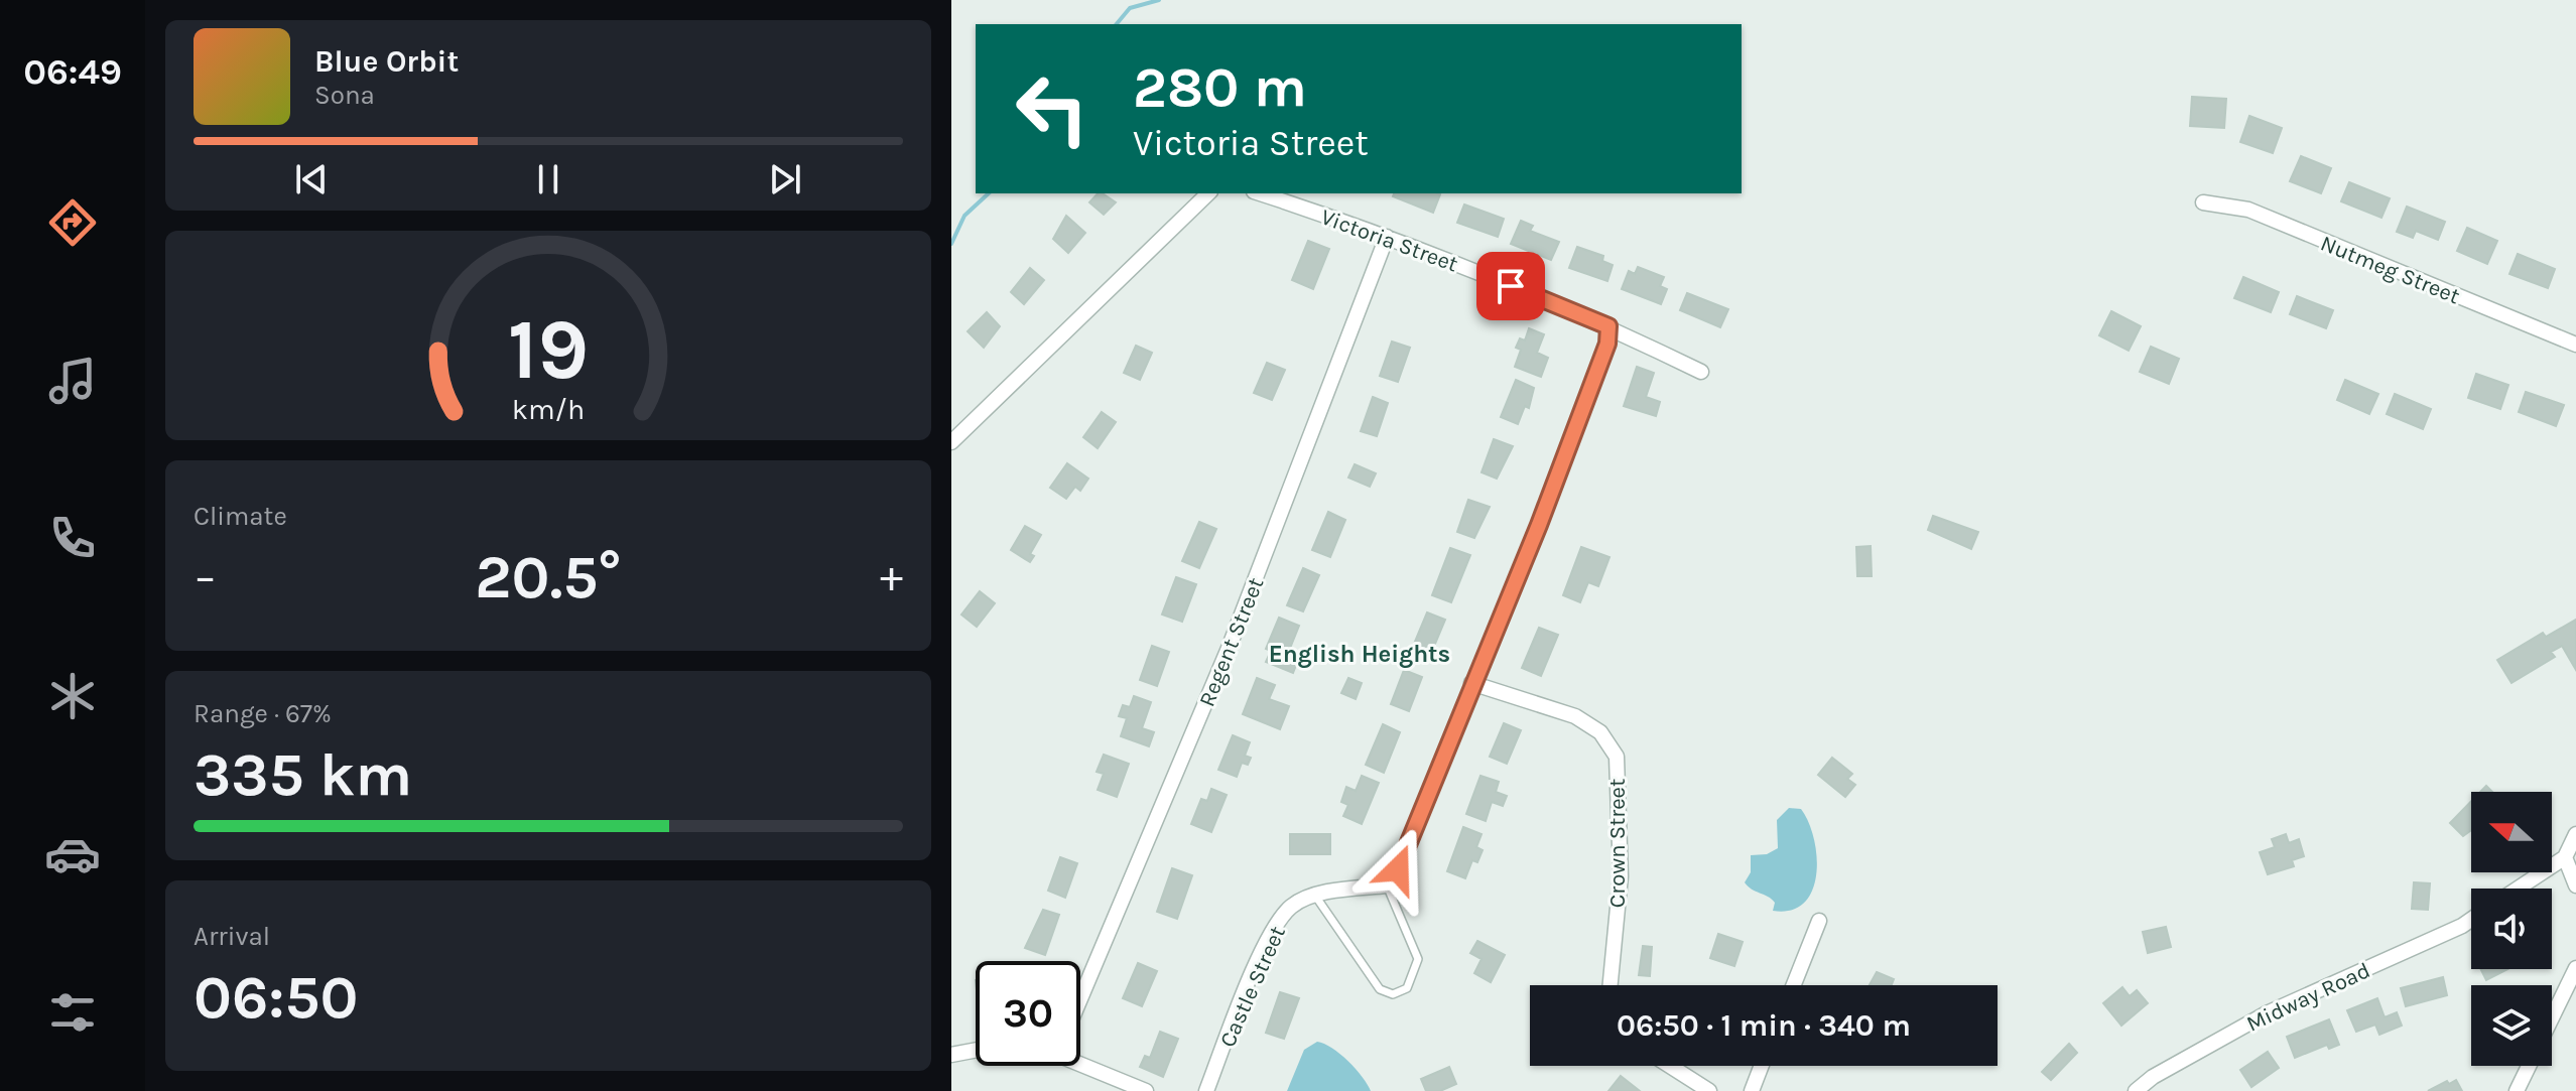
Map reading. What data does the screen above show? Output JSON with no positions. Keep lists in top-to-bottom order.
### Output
{
  "streets": {
    "street": [
      "Victoria Street",
      "Nutmeg Street",
      "Regent Street",
      "Crown Street",
      "Castle Street",
      "Midway Road"
    ]
  },
  "crossings": [
    ["Victoria Street", "Regent Street"]
  ],
  "districts": ["English Heights"],
  "north": "left",
  "page": {
    "tabs": "06:49",
    "turn": ["280 m", "Victoria Street"],
    "song": ["Blue Orbit", "Sona"],
    "tile": [
      "Climate",
      ["Range · 67%", "335 km"],
      ["Arrival", "06:50"]
    ],
    "heat": ["−", "20.5°", "+"],
    "limit": "30",
    "trip": "06:50 · 1 min · 340 m",
    "gauge": ["19", "km/h"]
  }
}
